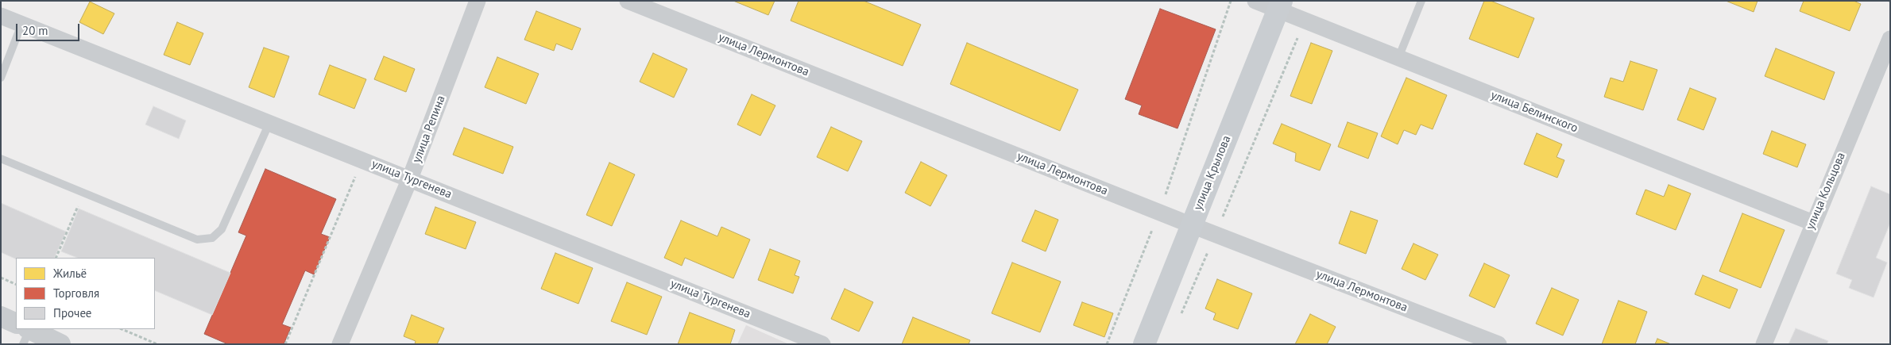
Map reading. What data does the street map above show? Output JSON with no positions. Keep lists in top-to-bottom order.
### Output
{
  "streets": {
    "main road": ["улица Крылова"],
    "street": [
      "улица Лермонтова",
      "улица Белинского",
      "улица Репина",
      "улица Тургенева",
      "улица Кольцова"
    ]
  },
  "crossings": [
    ["улица Лермонтова", "улица Крылова"],
    ["улица Белинского", "улица Крылова"],
    ["улица Белинского", "улица Кольцова"],
    ["улица Репина", "улица Тургенева"]
  ],
  "legend": ["Жильё", "Торговля", "Прочее"],
  "scale_bar": "20 m"
}
